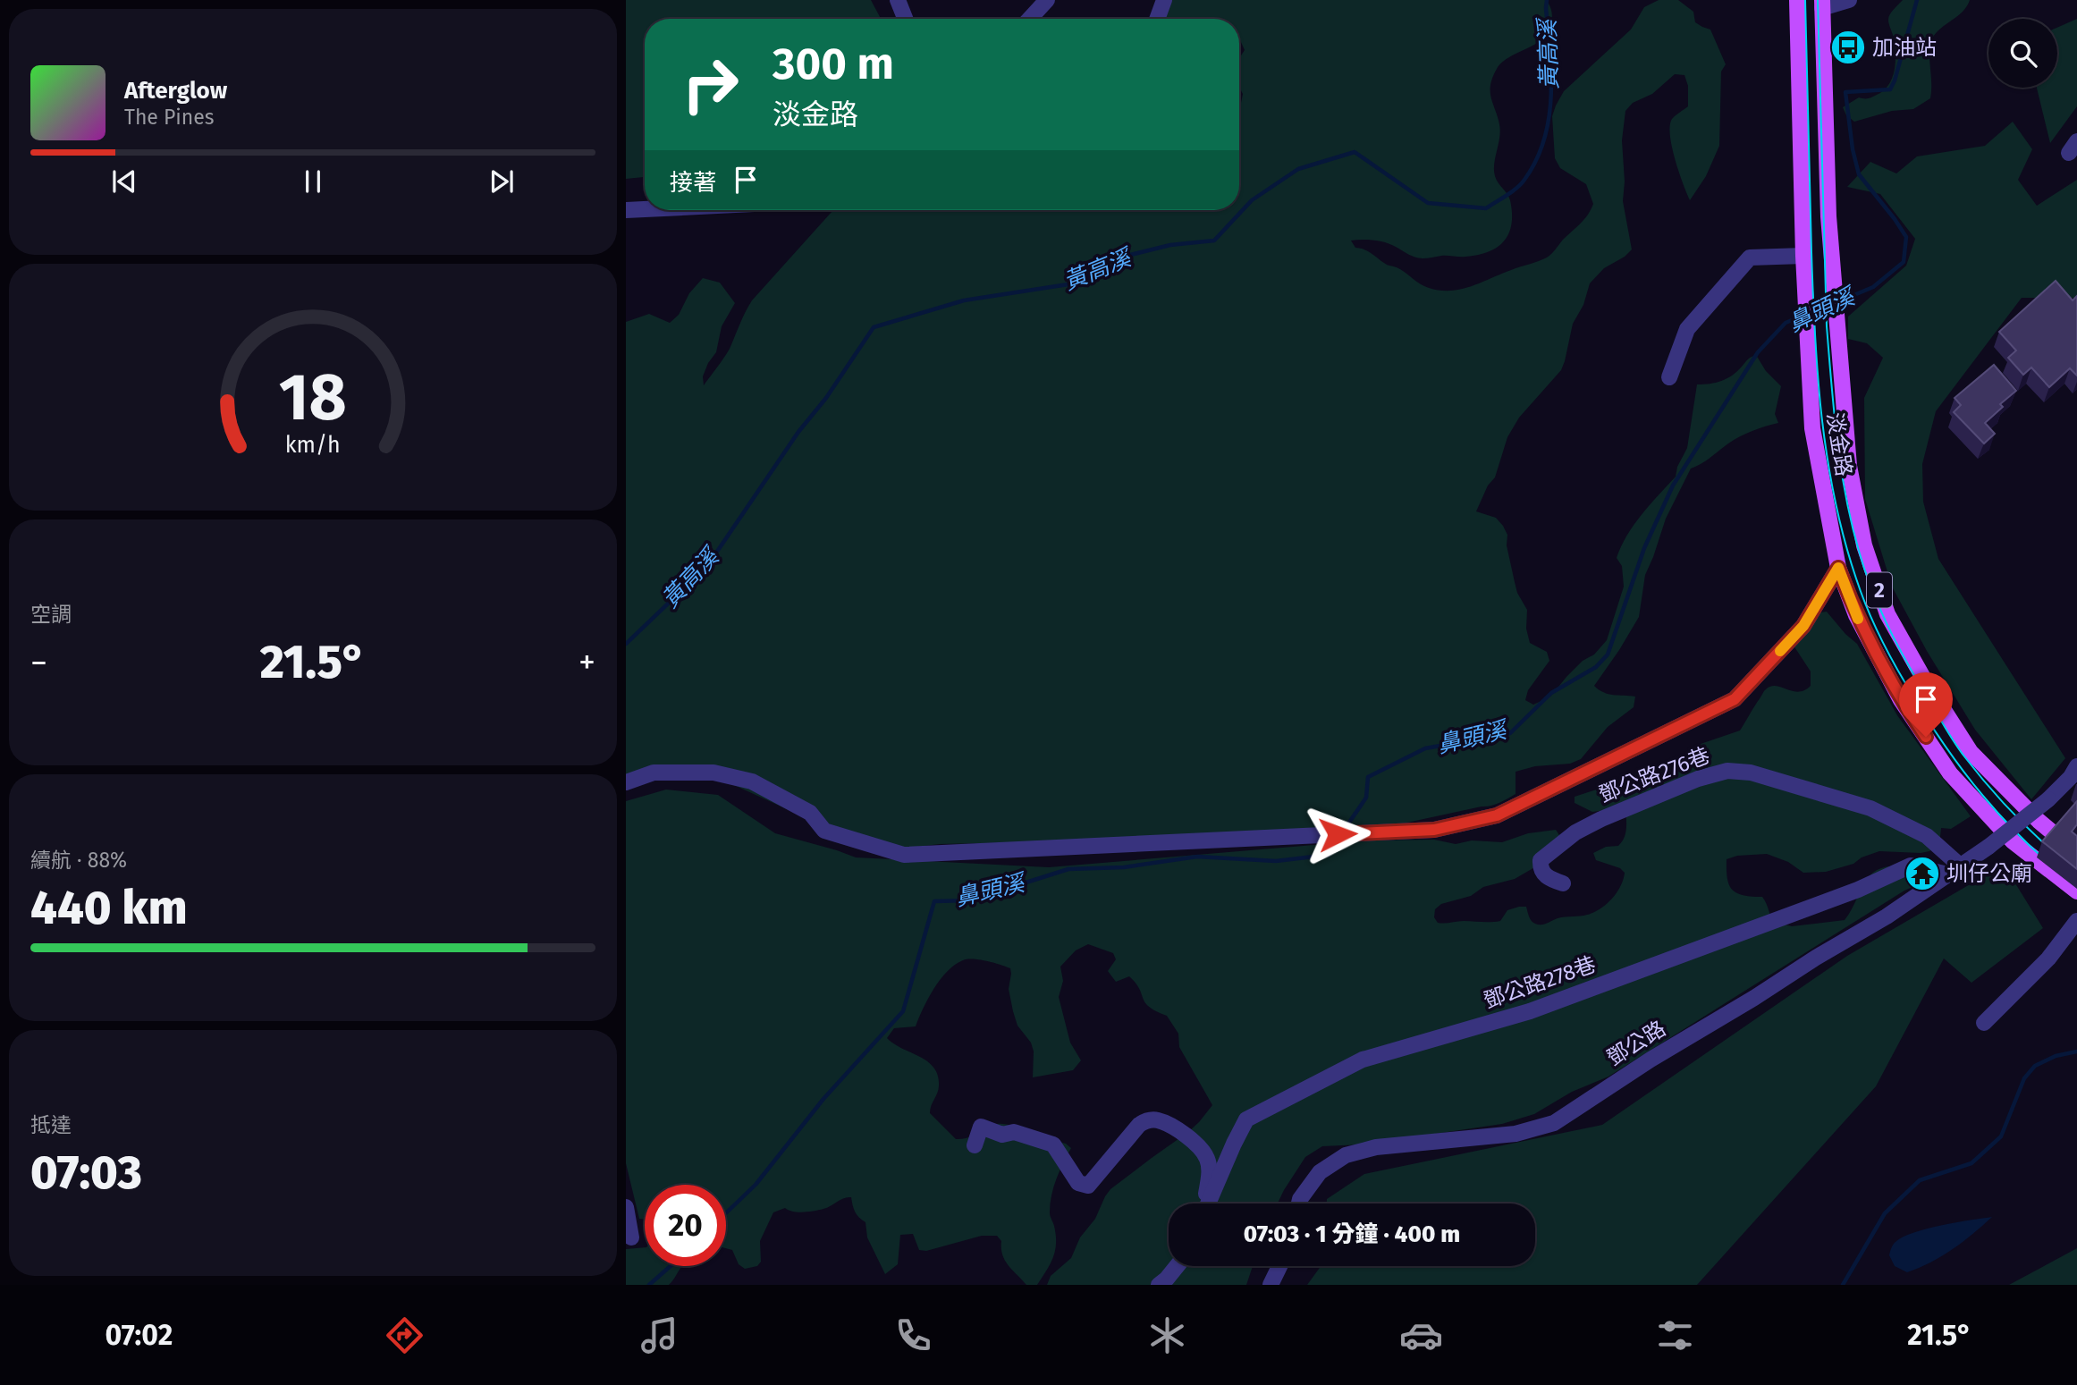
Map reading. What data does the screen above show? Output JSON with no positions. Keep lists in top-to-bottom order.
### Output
{
  "streets": {
    "main road": ["淡金路", "2"],
    "street": ["鄧公路276巷", "鄧公路278巷", "鄧公路"]
  },
  "crossings": [
    ["鄧公路276巷", "鄧公路278巷"],
    ["鄧公路276巷", "鄧公路"],
    ["鄧公路278巷", "鄧公路"]
  ],
  "water": ["黃高溪", "鼻頭溪"],
  "places": {
    "bus stop": ["加油站"],
    "temple": ["圳仔公廟"]
  },
  "page": {
    "turn": ["300 m", "淡金路"],
    "song": ["Afterglow", "The Pines"],
    "then": "接著",
    "tile": [
      "空調",
      ["續航 · 88%", "440 km"],
      ["抵達", "07:03"]
    ],
    "heat": ["−", "21.5°", "+"],
    "limit": "20",
    "trip": "07:03 · 1 分鐘 · 400 m",
    "tabs": ["07:02", "21.5°"],
    "gauge": ["18", "km/h"]
  }
}
